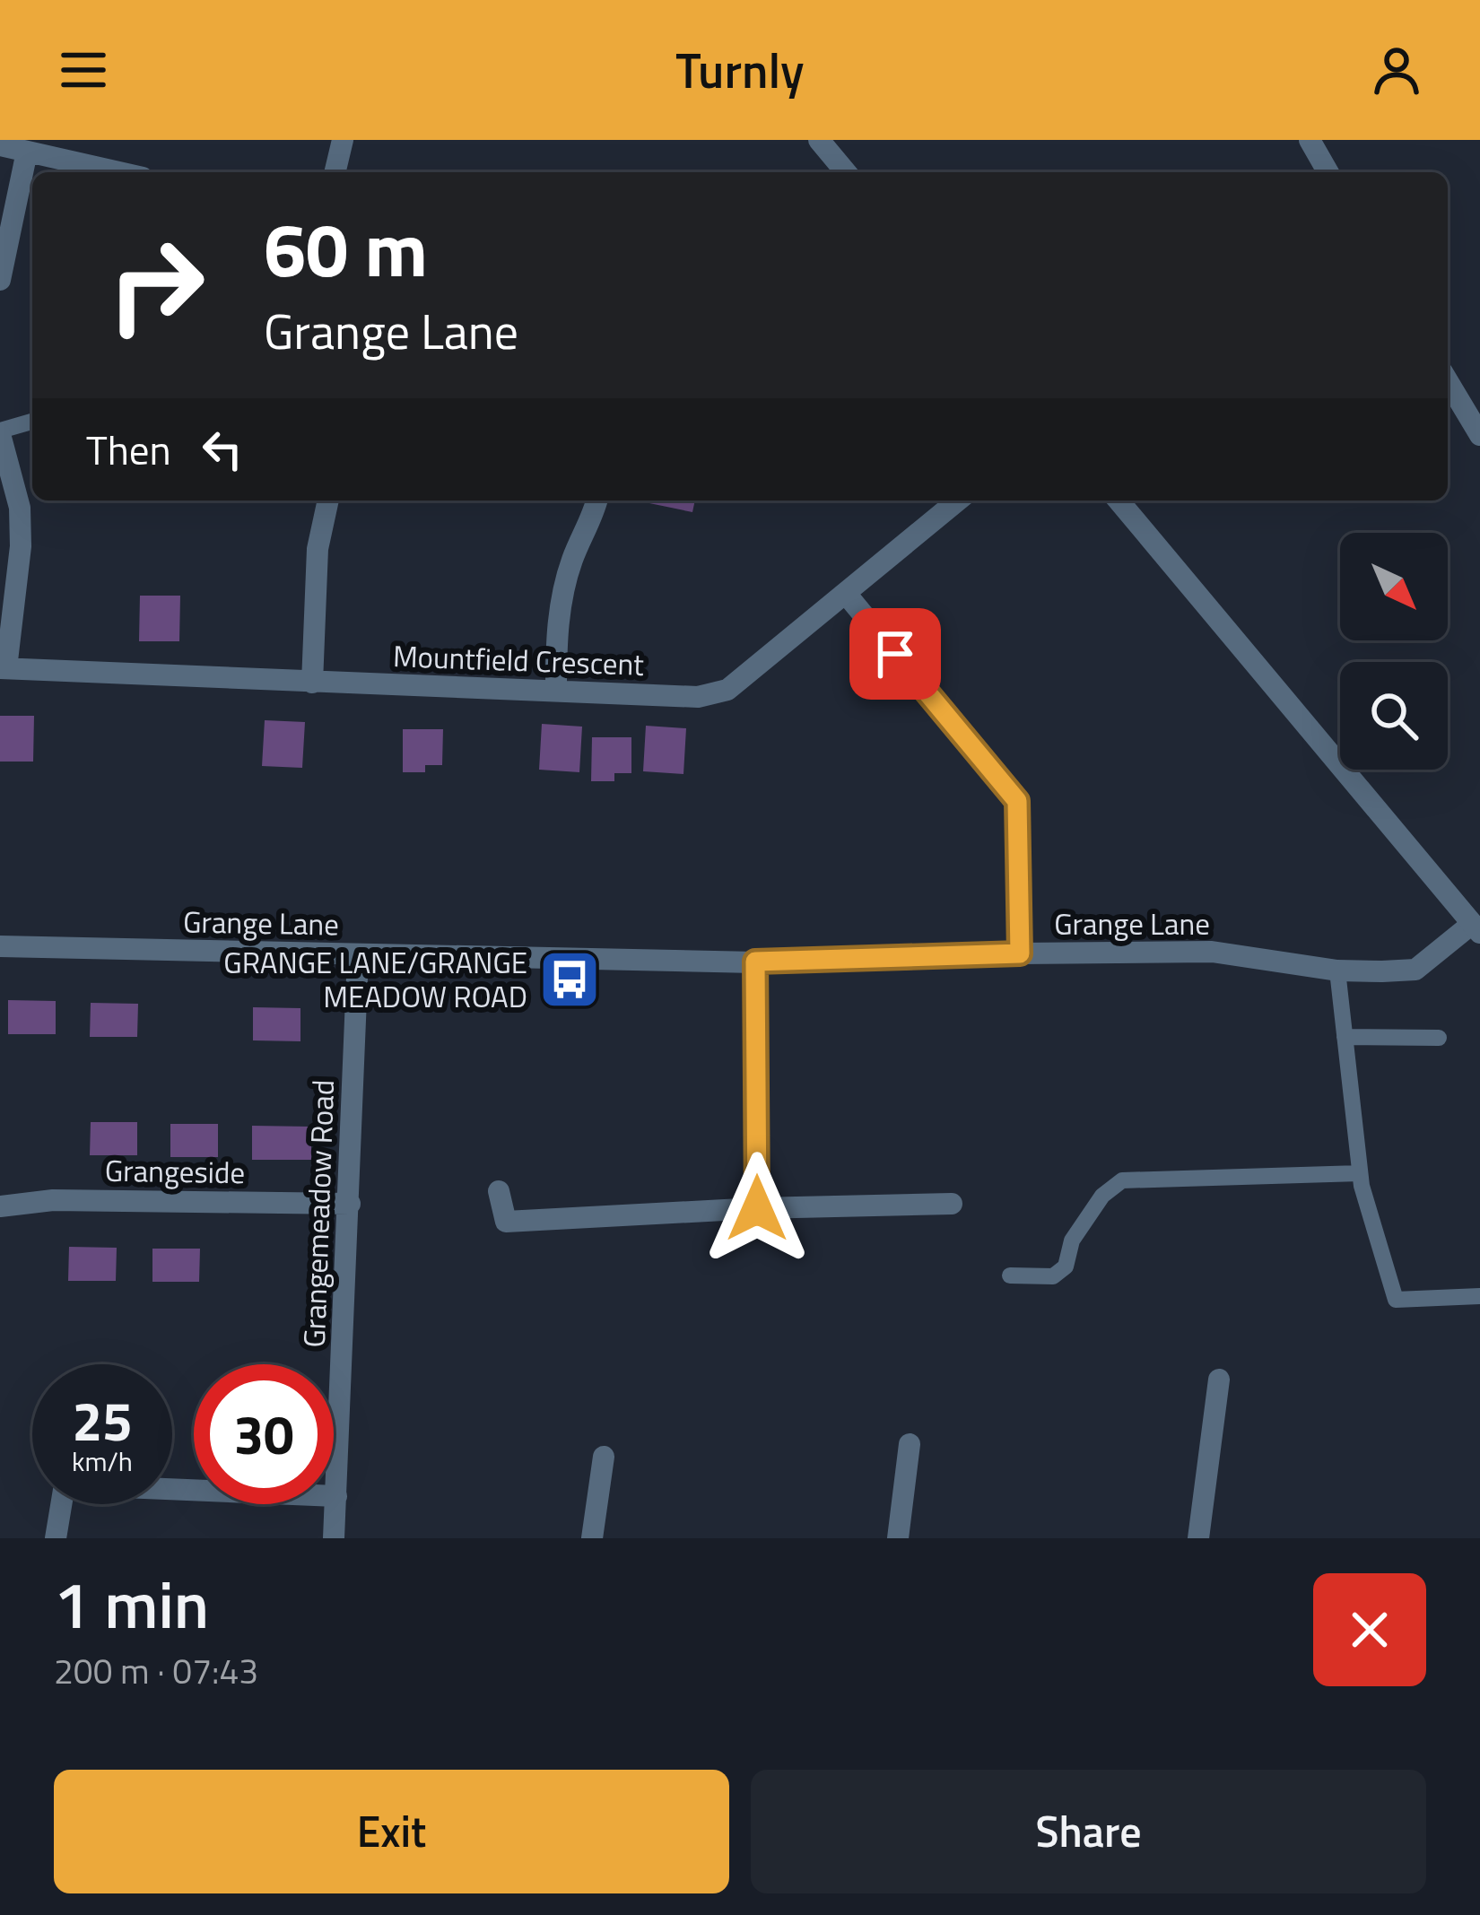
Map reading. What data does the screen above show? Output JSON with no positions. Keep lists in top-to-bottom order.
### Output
{
  "streets": {
    "street": [
      "Mountfield Crescent",
      "Grange Lane",
      "Grangeside",
      "Grangemeadow Road"
    ]
  },
  "crossings": [
    ["Grange Lane", "Grangemeadow Road"],
    ["Grangeside", "Grangemeadow Road"]
  ],
  "places": {
    "bus stop": ["GRANGE LANE/GRANGE MEADOW ROAD"]
  },
  "north": "bottom right",
  "page": {
    "header": "Turnly",
    "turn": ["60 m", "Grange Lane"],
    "then": "Then",
    "speed": "25 km/h",
    "limit": "30",
    "heading": ["1 min", "200 m · 07:43"],
    "buttons": ["Exit", "Share"]
  }
}
